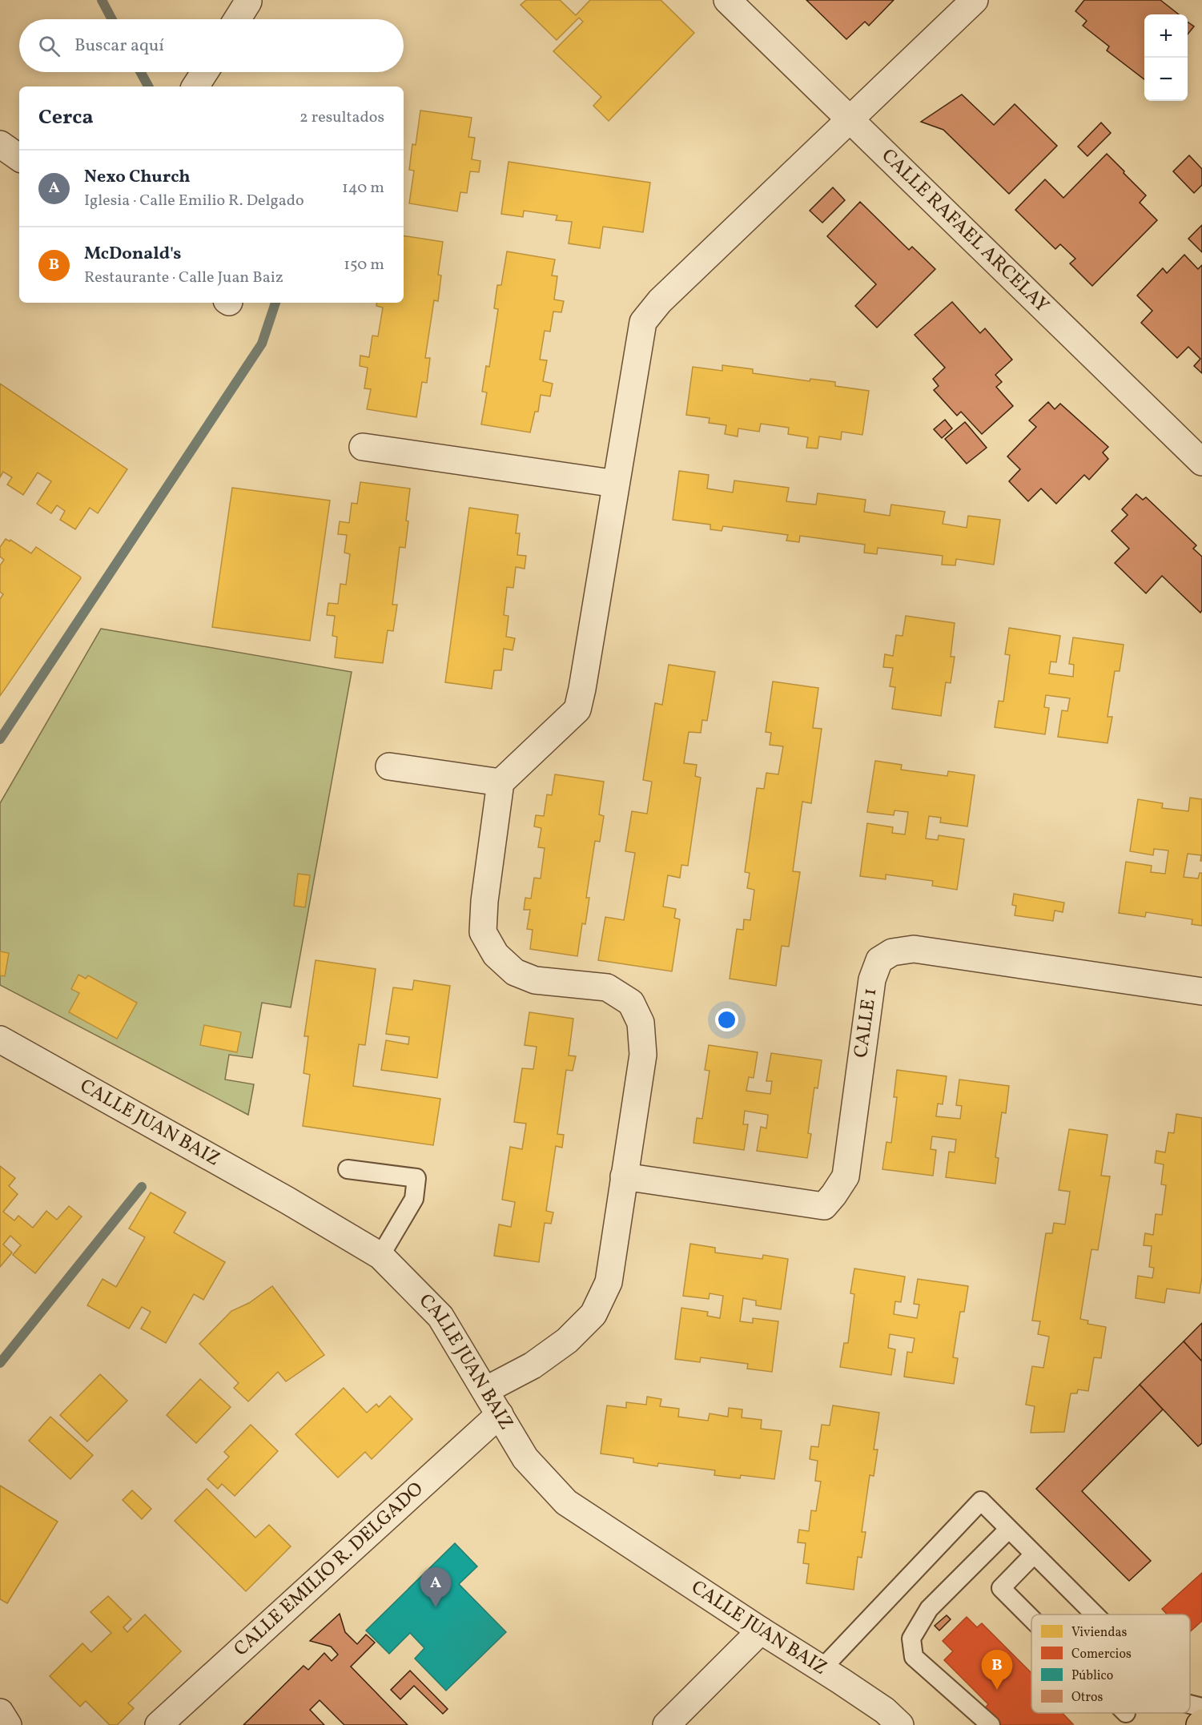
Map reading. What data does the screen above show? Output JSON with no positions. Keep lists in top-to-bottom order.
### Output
{
  "streets": {
    "street": [
      "CALLE RAFAEL ARCELAY",
      "CALLE 1",
      "CALLE JUAN BAIZ",
      "CALLE EMILIO R. DELGADO"
    ]
  },
  "crossings": [
    ["CALLE JUAN BAIZ", "CALLE EMILIO R. DELGADO"]
  ],
  "legend": [
    "Viviendas",
    "Comercios",
    "Público",
    "Otros"
  ],
  "page": {
    "map_buttons": ["+", "−"],
    "search": "Buscar aquí",
    "heading": ["Cerca", "2 resultados"],
    "list": [
      {
        "mark": "A",
        "name": "Nexo Church",
        "note": "Iglesia · Calle Emilio R. Delgado",
        "value": "140 m"
      },
      {
        "mark": "B",
        "name": "McDonald's",
        "note": "Restaurante · Calle Juan Baiz",
        "value": "150 m"
      }
    ],
    "pins": ["A", "B"]
  }
}
